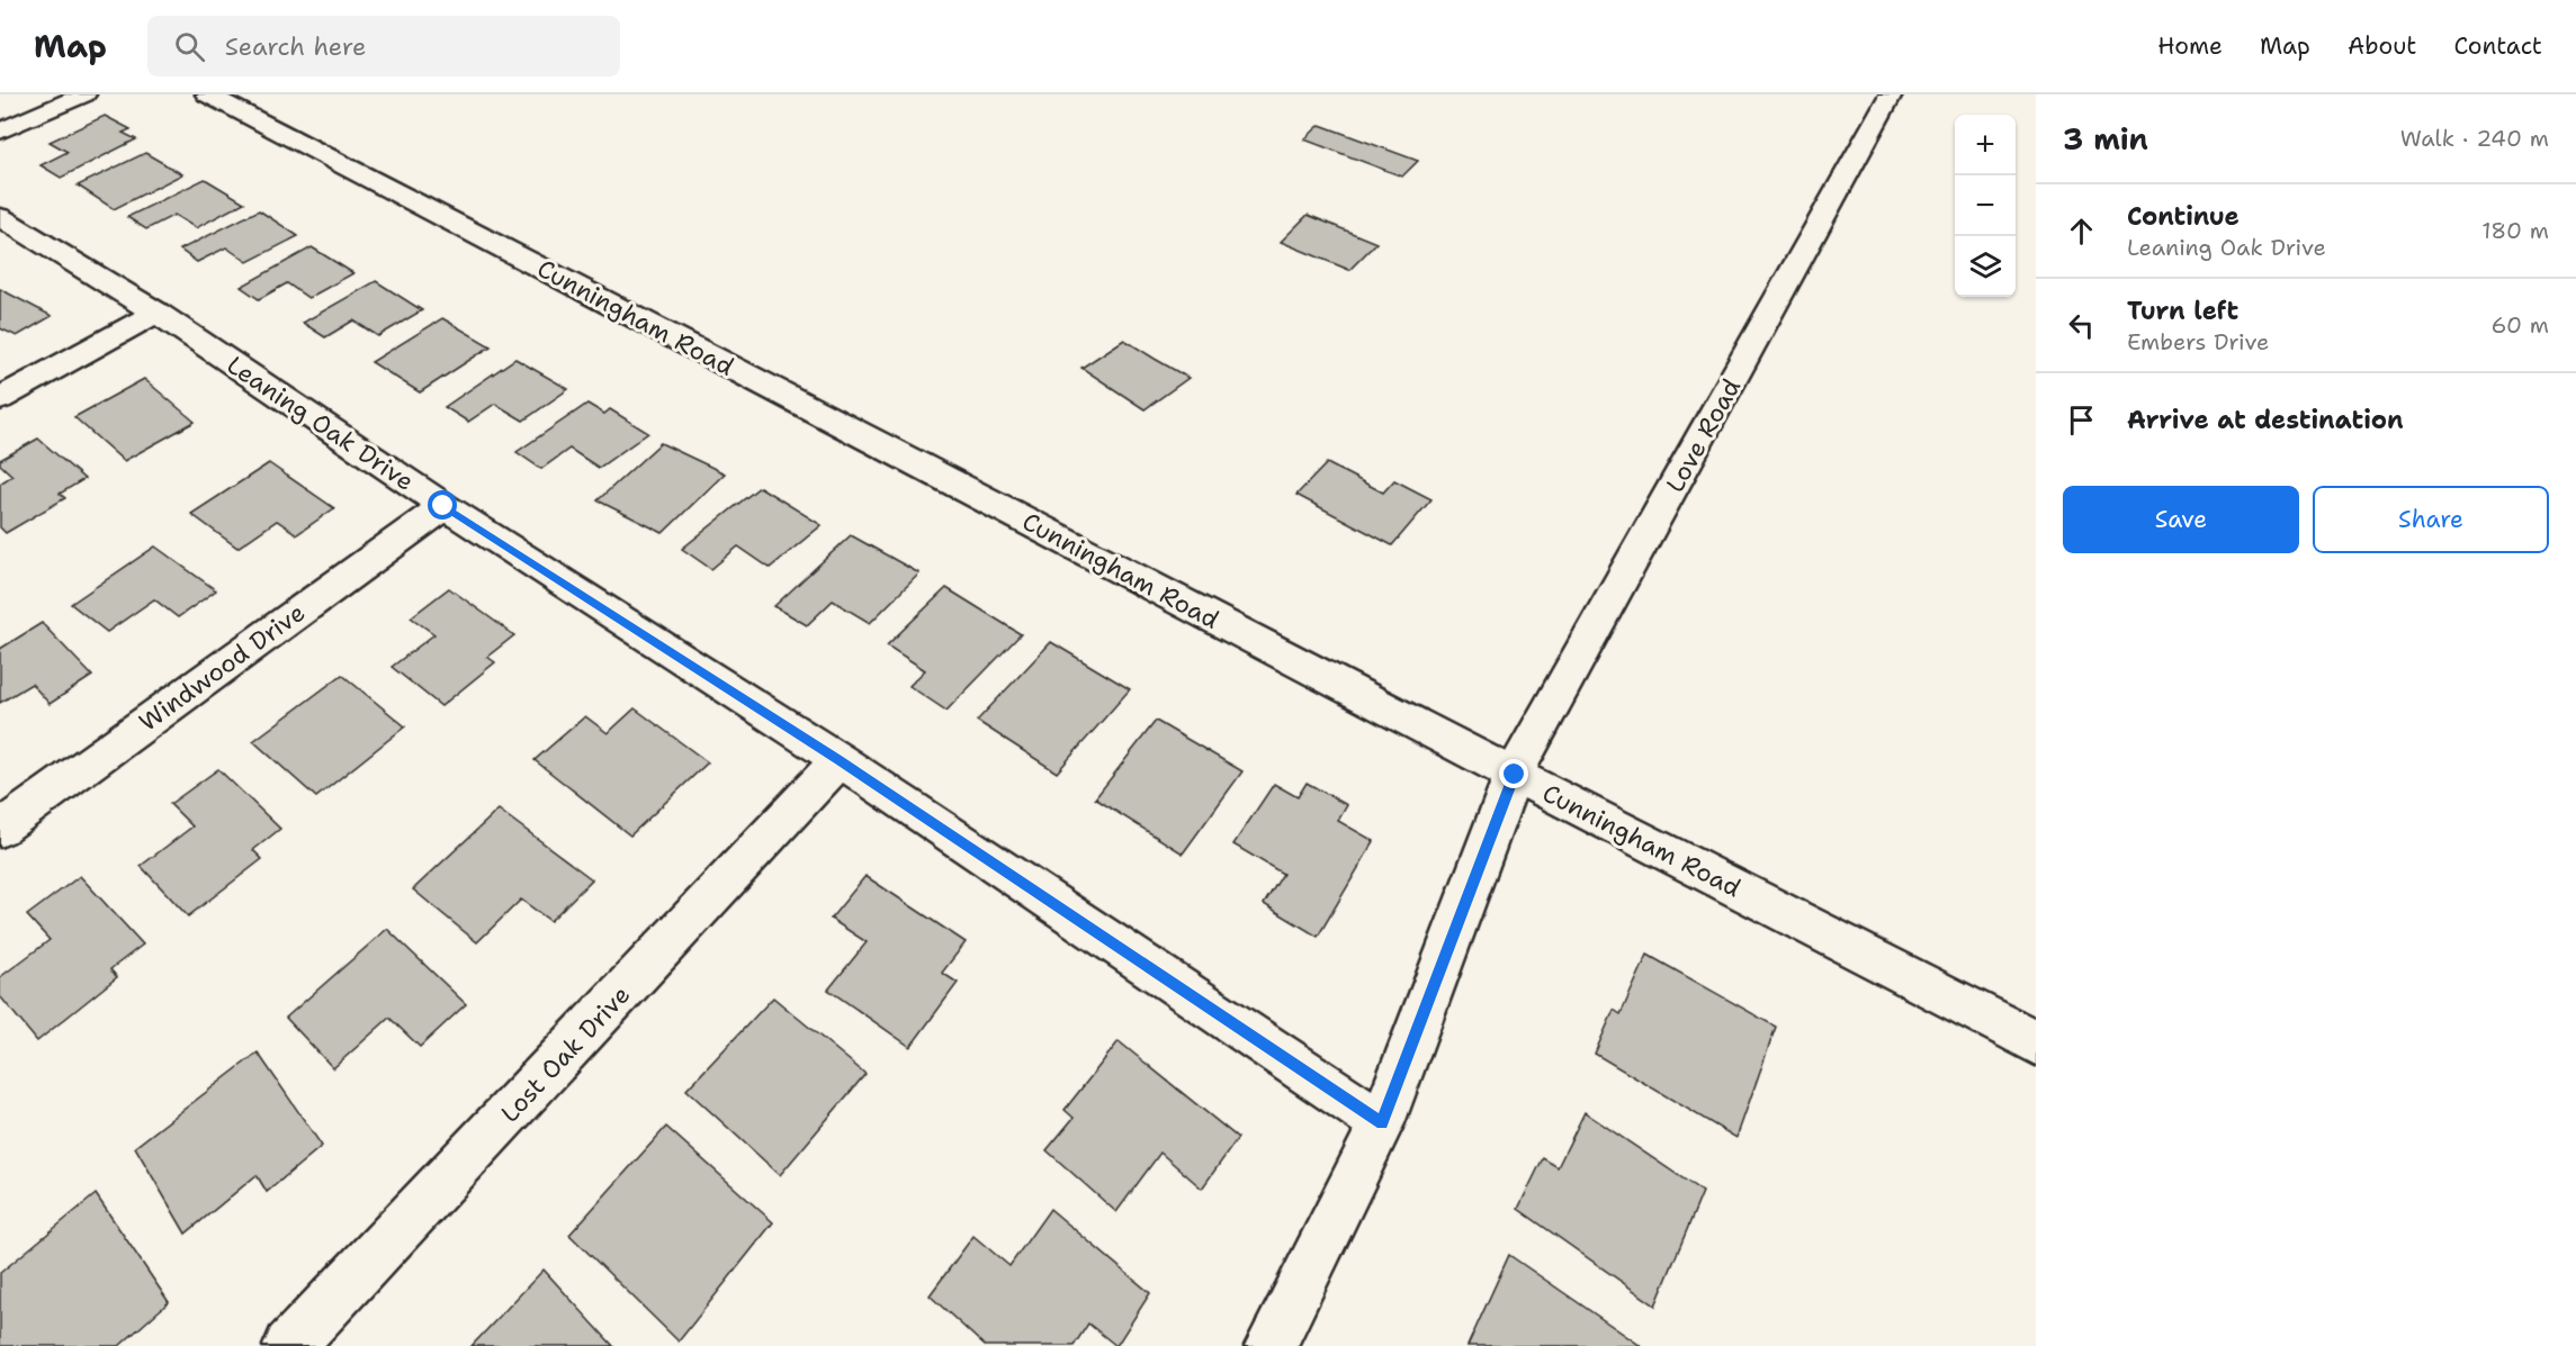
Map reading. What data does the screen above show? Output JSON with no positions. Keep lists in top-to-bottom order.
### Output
{
  "streets": {
    "street": [
      "Cunningham Road",
      "Leaning Oak Drive",
      "Love Road",
      "Windwood Drive",
      "Lost Oak Drive"
    ]
  },
  "crossings": [
    ["Cunningham Road", "Love Road"],
    ["Leaning Oak Drive", "Love Road"],
    ["Leaning Oak Drive", "Windwood Drive"],
    ["Leaning Oak Drive", "Lost Oak Drive"]
  ],
  "page": {
    "header": "Map",
    "search": "Search here",
    "nav": [
      "Home",
      "Map",
      "About",
      "Contact"
    ],
    "heading": ["3 min", "Walk · 240 m"],
    "map_buttons": ["+", "−"],
    "list": [
      ["Continue", "Leaning Oak Drive", "180 m"],
      ["Turn left", "Embers Drive", "60 m"],
      "Arrive at destination"
    ],
    "buttons": ["Save", "Share"]
  }
}
